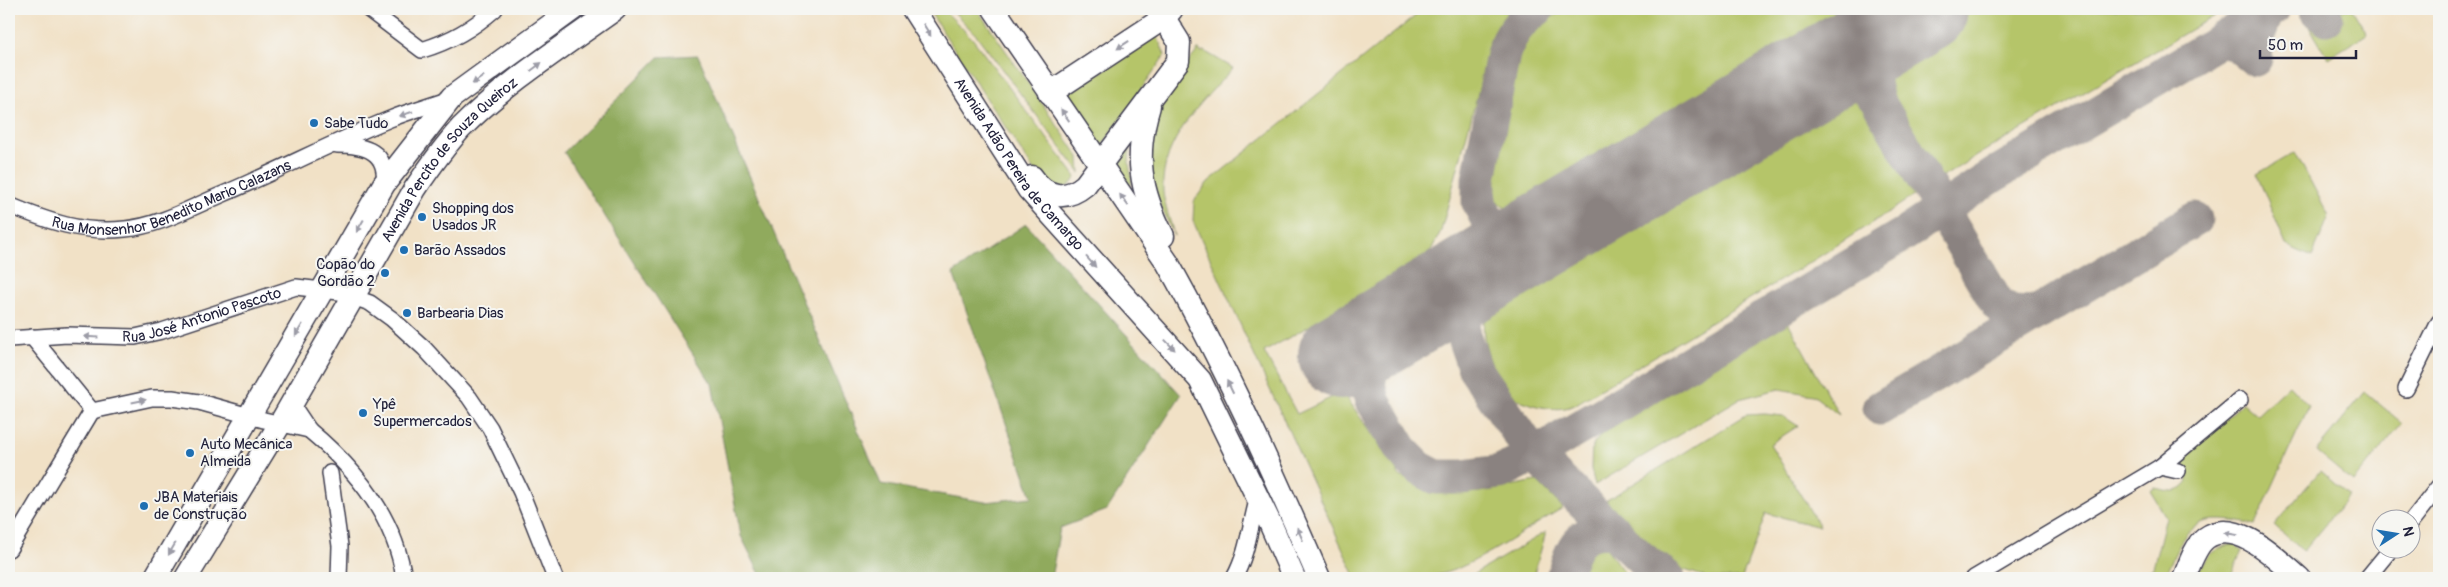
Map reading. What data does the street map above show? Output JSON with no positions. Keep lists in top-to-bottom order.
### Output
{
  "streets": {
    "main road": ["Avenida Percito de Souza Queiroz", "Avenida Adão Pereira de Camargo"],
    "street": ["Rua Monsenhor Benedito Mario Calazans", "Rua José Antonio Pascoto"]
  },
  "crossings": [
    ["Avenida Percito de Souza Queiroz", "Rua Monsenhor Benedito Mario Calazans"],
    ["Avenida Percito de Souza Queiroz", "Rua José Antonio Pascoto"]
  ],
  "places": [
    "Sabe Tudo",
    "Shopping dos Usados JR",
    "Barão Assados",
    "Copão do Gordão 2",
    "Barbearia Dias",
    "Ypê Supermercados",
    "Auto Mecânica Almeida",
    "JBA Materiais de Construção"
  ],
  "scale_bar": "50 m",
  "north": "right"
}
